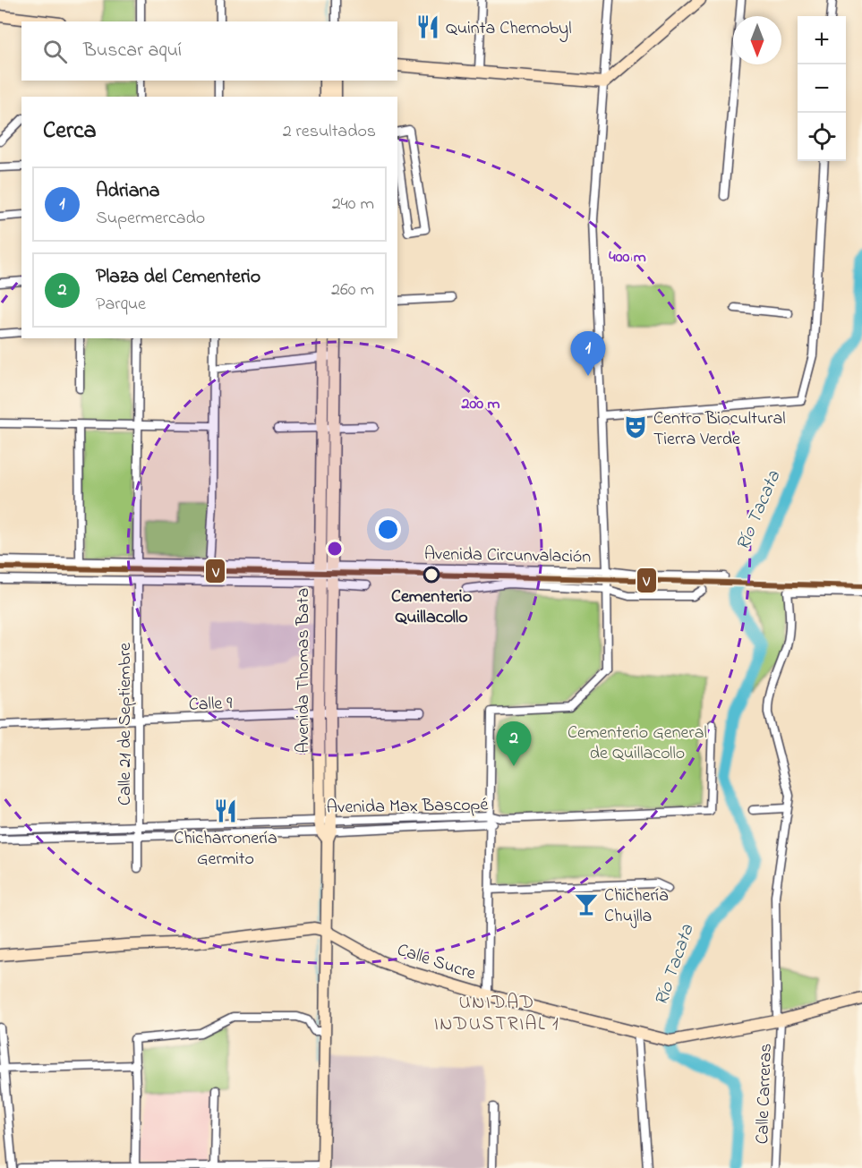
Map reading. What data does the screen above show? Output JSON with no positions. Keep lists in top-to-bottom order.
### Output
{
  "streets": {
    "main road": ["Avenida Thomas Bata", "Calle Sucre"],
    "street": [
      "Avenida Circunvalación",
      "Calle 9",
      "Calle 21 de Septiembre",
      "Avenida Max Bascopé",
      "Calle Carreras"
    ]
  },
  "crossings": [
    ["Avenida Circunvalación", "Avenida Thomas Bata"],
    ["Avenida Thomas Bata", "Calle 9"],
    ["Avenida Thomas Bata", "Avenida Max Bascopé"],
    ["Avenida Thomas Bata", "Calle Sucre"],
    ["Calle 9", "Calle 21 de Septiembre"],
    ["Calle 21 de Septiembre", "Avenida Max Bascopé"],
    ["Calle Sucre", "Calle Carreras"]
  ],
  "districts": ["UNIDAD INDUSTRIAL 1"],
  "water": ["Río Tacata"],
  "parks": ["Cementerio General de Quillacollo"],
  "places": {
    "restaurant": ["Quinta Chernobyl", "Chicharronería Germito"],
    "theatre": ["Centro Biocultural Tierra Verde"],
    "other": ["Cementerio Quillacollo"],
    "bar": ["Chichería Chujlla"]
  },
  "lines": ["transit line V"],
  "north": "bottom",
  "page": {
    "map_buttons": ["+", "−"],
    "search": "Buscar aquí",
    "heading": ["Cerca", "2 resultados"],
    "list": [
      {
        "mark": "1",
        "name": "Adriana",
        "note": "Supermercado",
        "value": "240 m"
      },
      {
        "mark": "2",
        "name": "Plaza del Cementerio",
        "note": "Parque",
        "value": "260 m"
      }
    ],
    "pins": ["1", "2"]
  },
  "rings": ["400 m", "200 m"]
}
